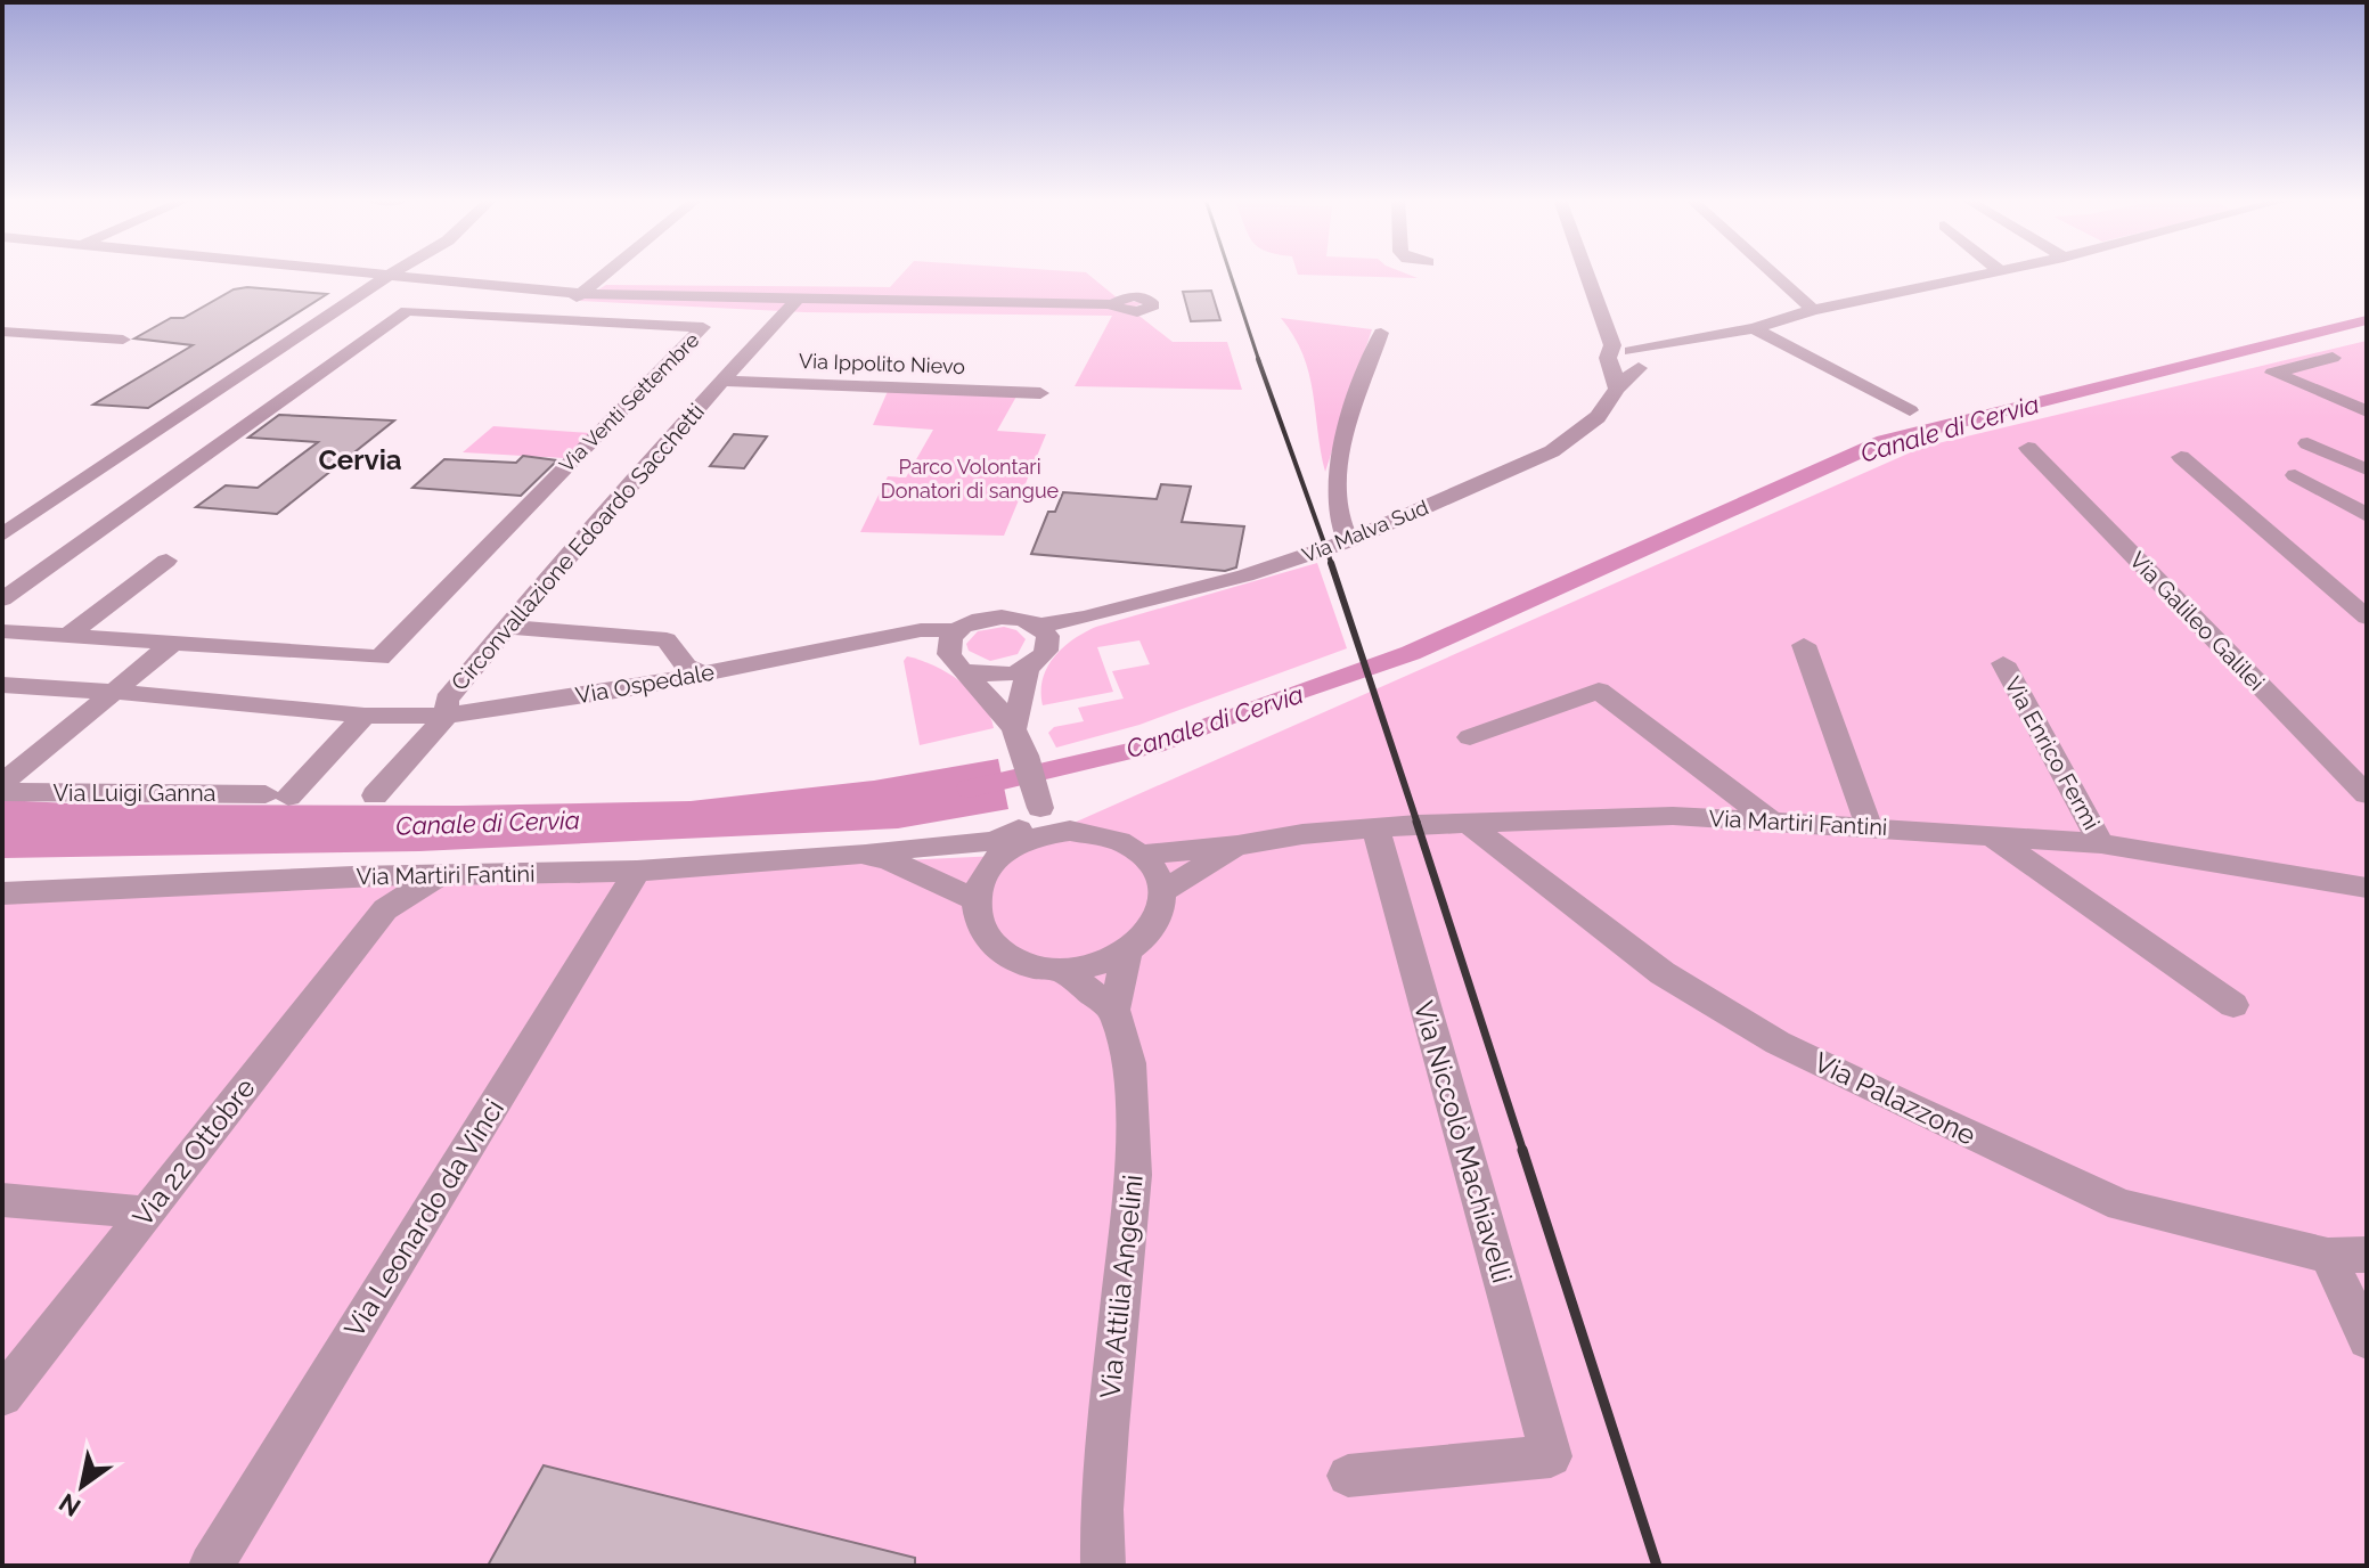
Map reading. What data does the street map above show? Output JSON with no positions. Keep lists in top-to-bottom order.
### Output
{
  "streets": {
    "street": [
      "Via Ippolito Nievo",
      "Via Venti Settembre",
      "Via Malva Sud",
      "Circonvallazione Edoardo Sacchetti",
      "Via Galileo Galilei",
      "Via Ospedale",
      "Via Enrico Fermi",
      "Via Luigi Ganna",
      "Via Martiri Fantini",
      "Via Palazzone",
      "Via Niccolò Machiavelli",
      "Via 22 Ottobre",
      "Via Leonardo da Vinci",
      "Via Attilia Angelini"
    ]
  },
  "crossings": [
    ["Via Ippolito Nievo", "Circonvallazione Edoardo Sacchetti"],
    ["Via Malva Sud", "Via Ospedale"],
    ["Circonvallazione Edoardo Sacchetti", "Via Ospedale"],
    ["Circonvallazione Edoardo Sacchetti", "Via Luigi Ganna"],
    ["Via Enrico Fermi", "Via Martiri Fantini"],
    ["Via Martiri Fantini", "Via Palazzone"],
    ["Via Martiri Fantini", "Via Niccolò Machiavelli"],
    ["Via Martiri Fantini", "Via 22 Ottobre"],
    ["Via Martiri Fantini", "Via Leonardo da Vinci"],
    ["Via Martiri Fantini", "Via Attilia Angelini"]
  ],
  "districts": ["Cervia"],
  "water": ["Canale di Cervia"],
  "parks": ["Parco Volontari Donatori di sangue"],
  "north": "bottom left"
}
